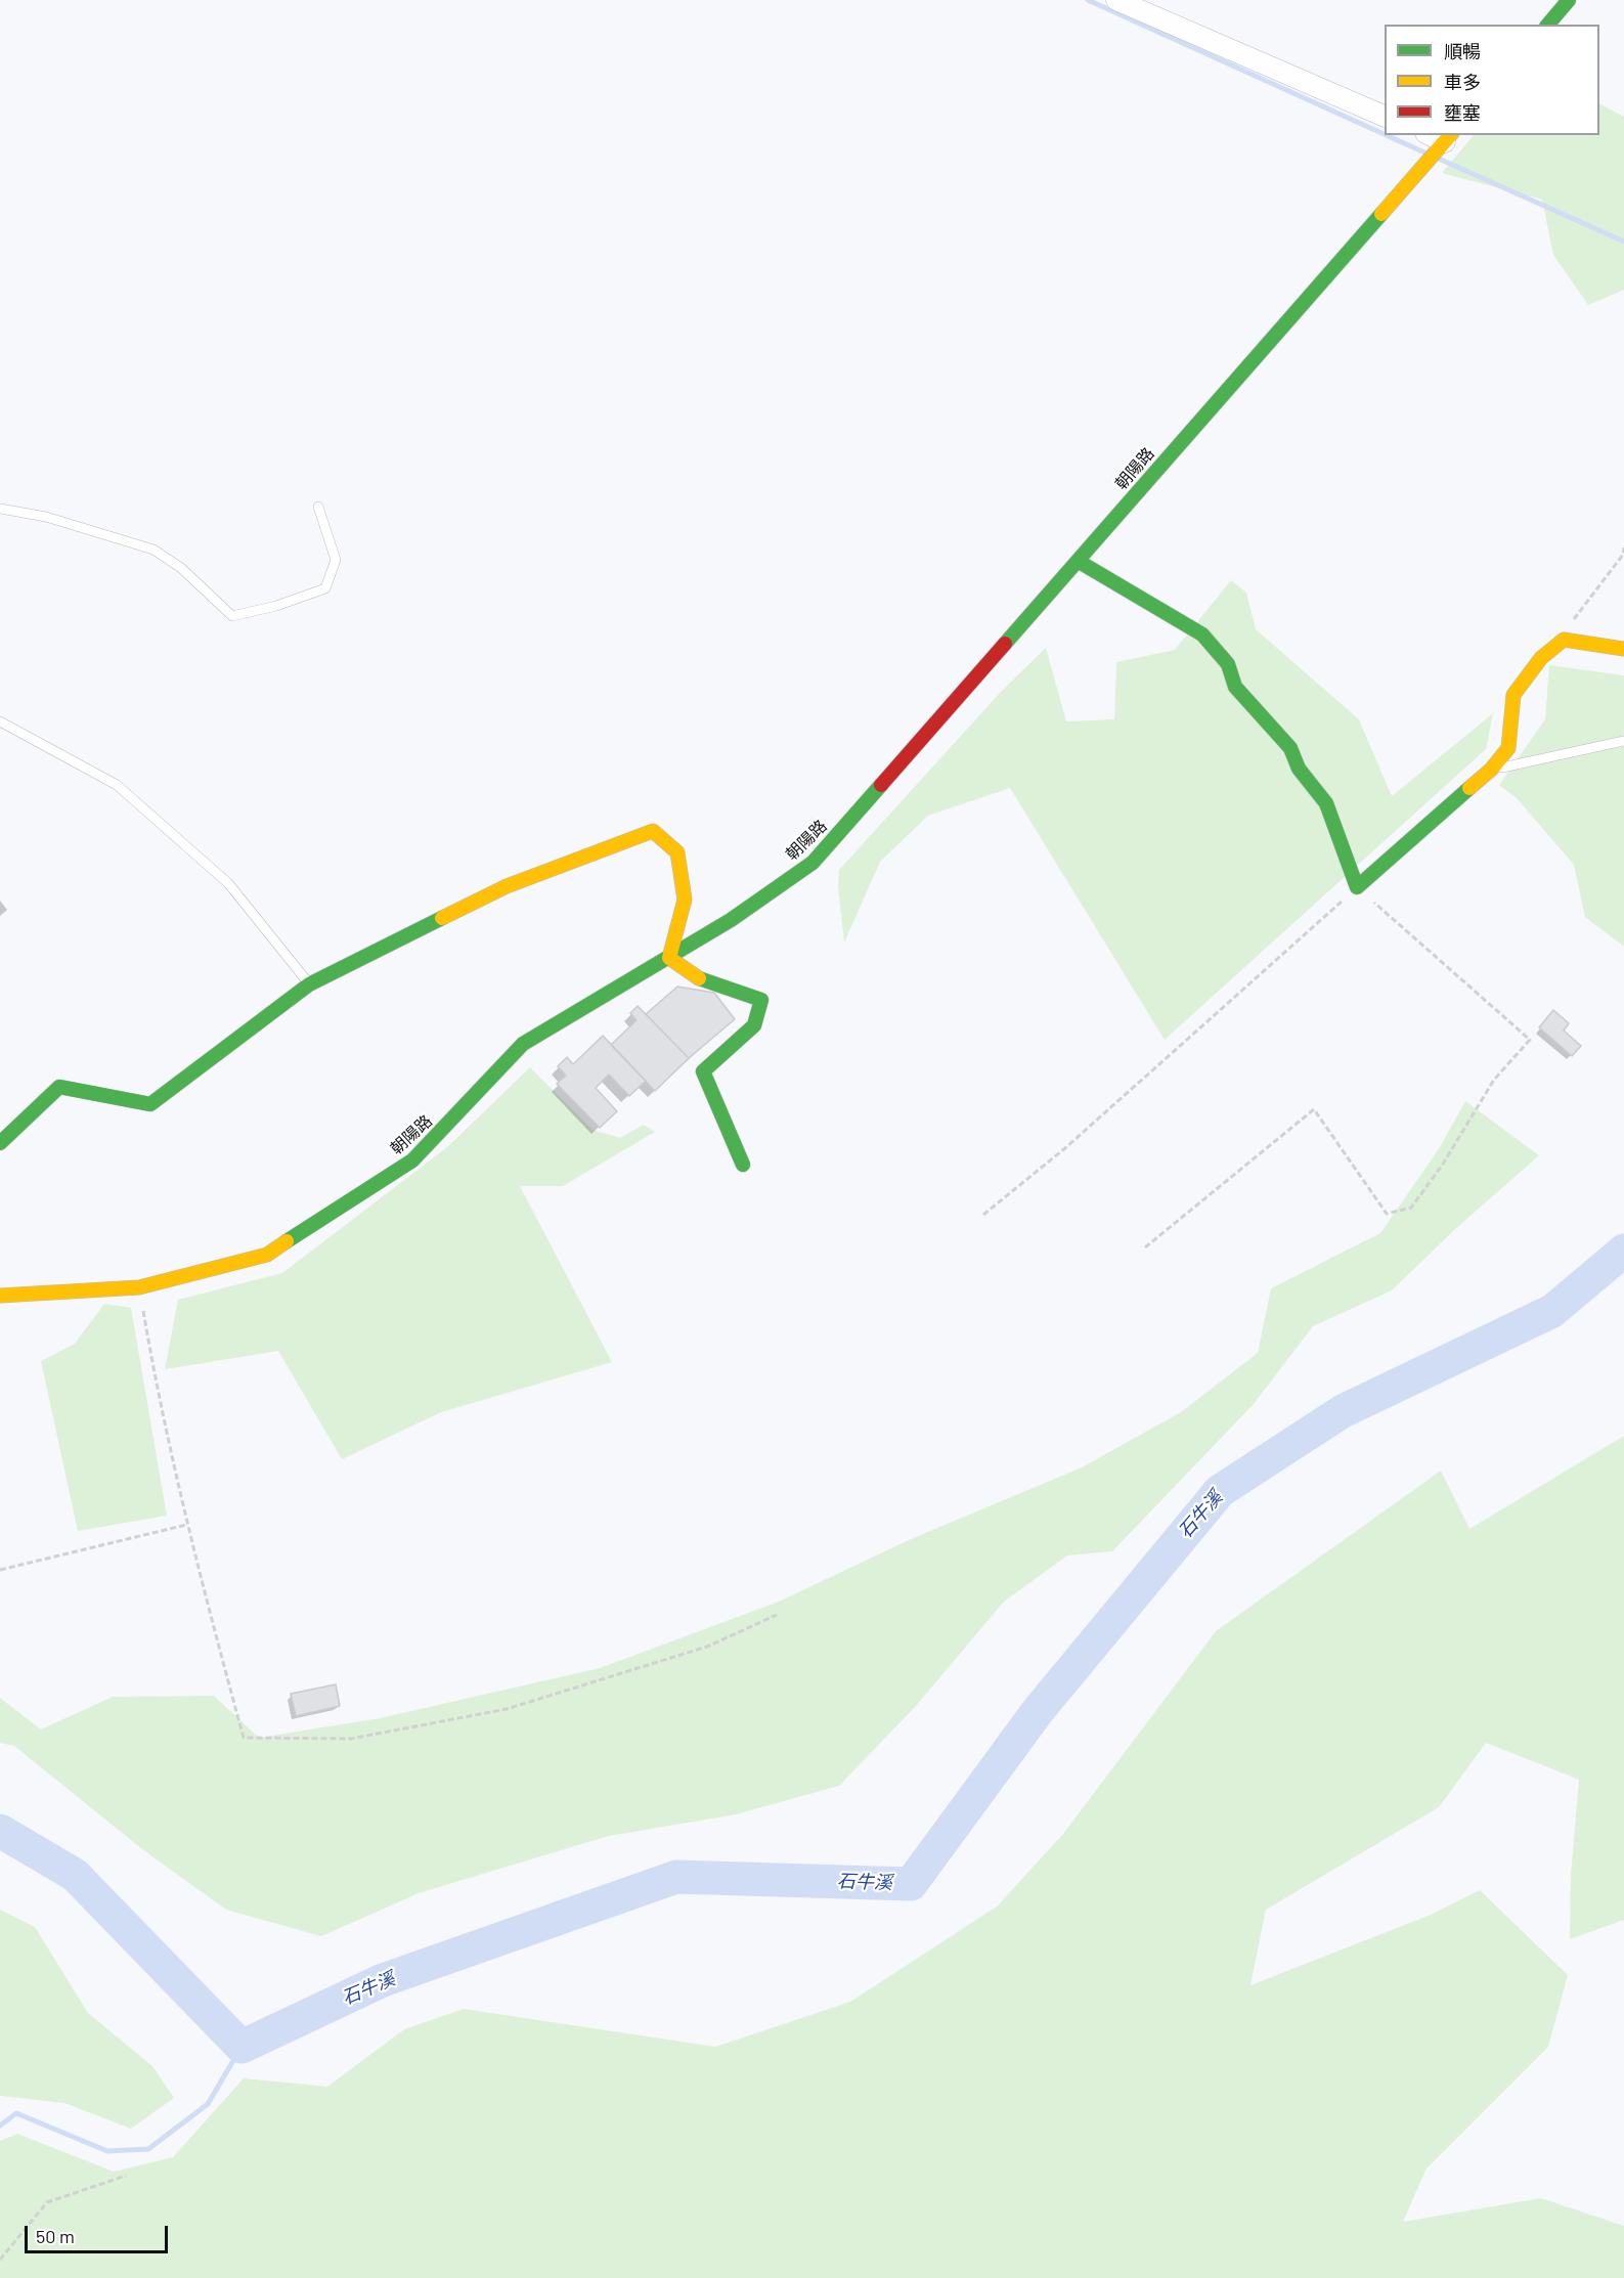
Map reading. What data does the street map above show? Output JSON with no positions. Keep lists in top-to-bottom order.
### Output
{
  "streets": {
    "street": ["朝陽路"]
  },
  "water": ["石牛溪"],
  "legend": ["順暢", "車多", "壅塞"],
  "scale_bar": "50 m"
}
